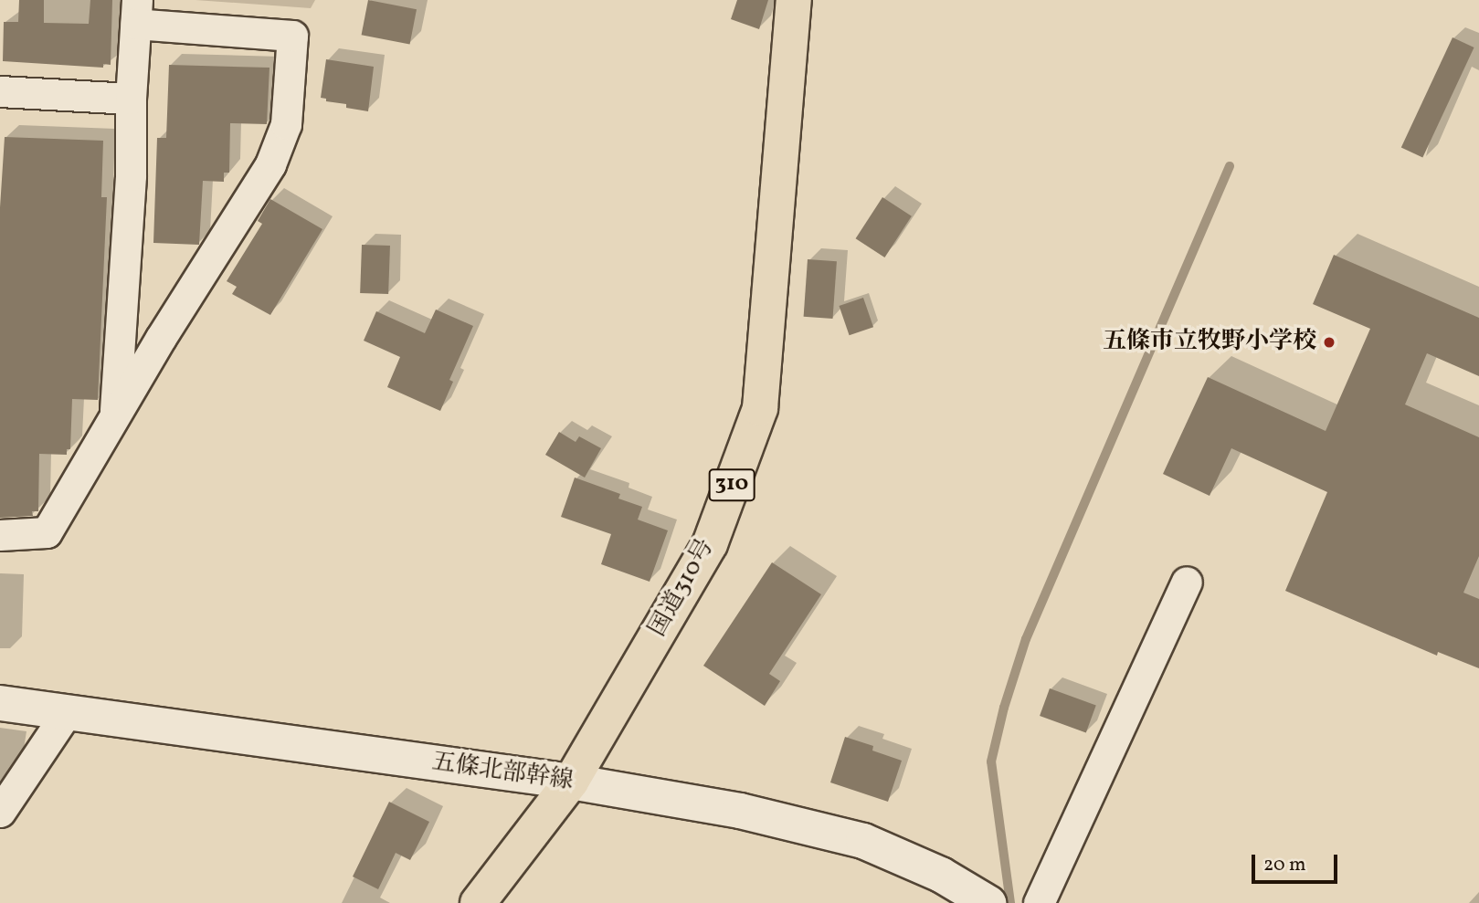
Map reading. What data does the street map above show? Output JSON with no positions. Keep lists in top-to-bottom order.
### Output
{
  "streets": {
    "highway": ["310", "国道310号"],
    "street": ["五條北部幹線"]
  },
  "crossings": [
    ["国道310号", "五條北部幹線"]
  ],
  "places": ["五條市立牧野小学校"],
  "scale_bar": "20 m"
}
